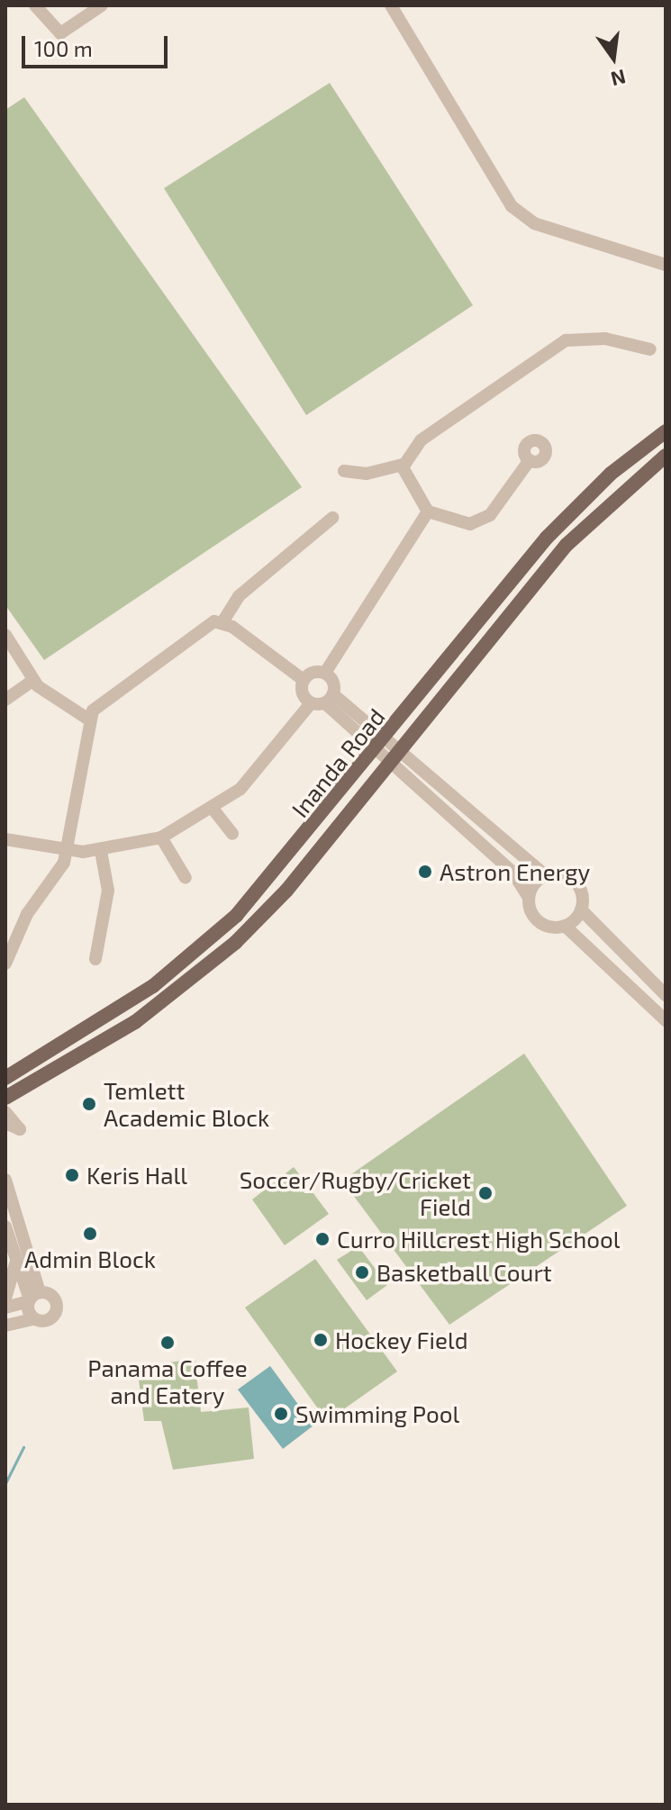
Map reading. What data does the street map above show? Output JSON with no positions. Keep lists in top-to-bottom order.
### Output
{
  "streets": {
    "main road": ["Inanda Road"]
  },
  "places": [
    "Astron Energy",
    "Temlett Academic Block",
    "Keris Hall",
    "Soccer/Rugby/Cricket Field",
    "Admin Block",
    "Curro Hillcrest High School",
    "Basketball Court",
    "Hockey Field",
    "Panama Coffee and Eatery",
    "Swimming Pool"
  ],
  "scale_bar": "100 m",
  "north": "bottom"
}
